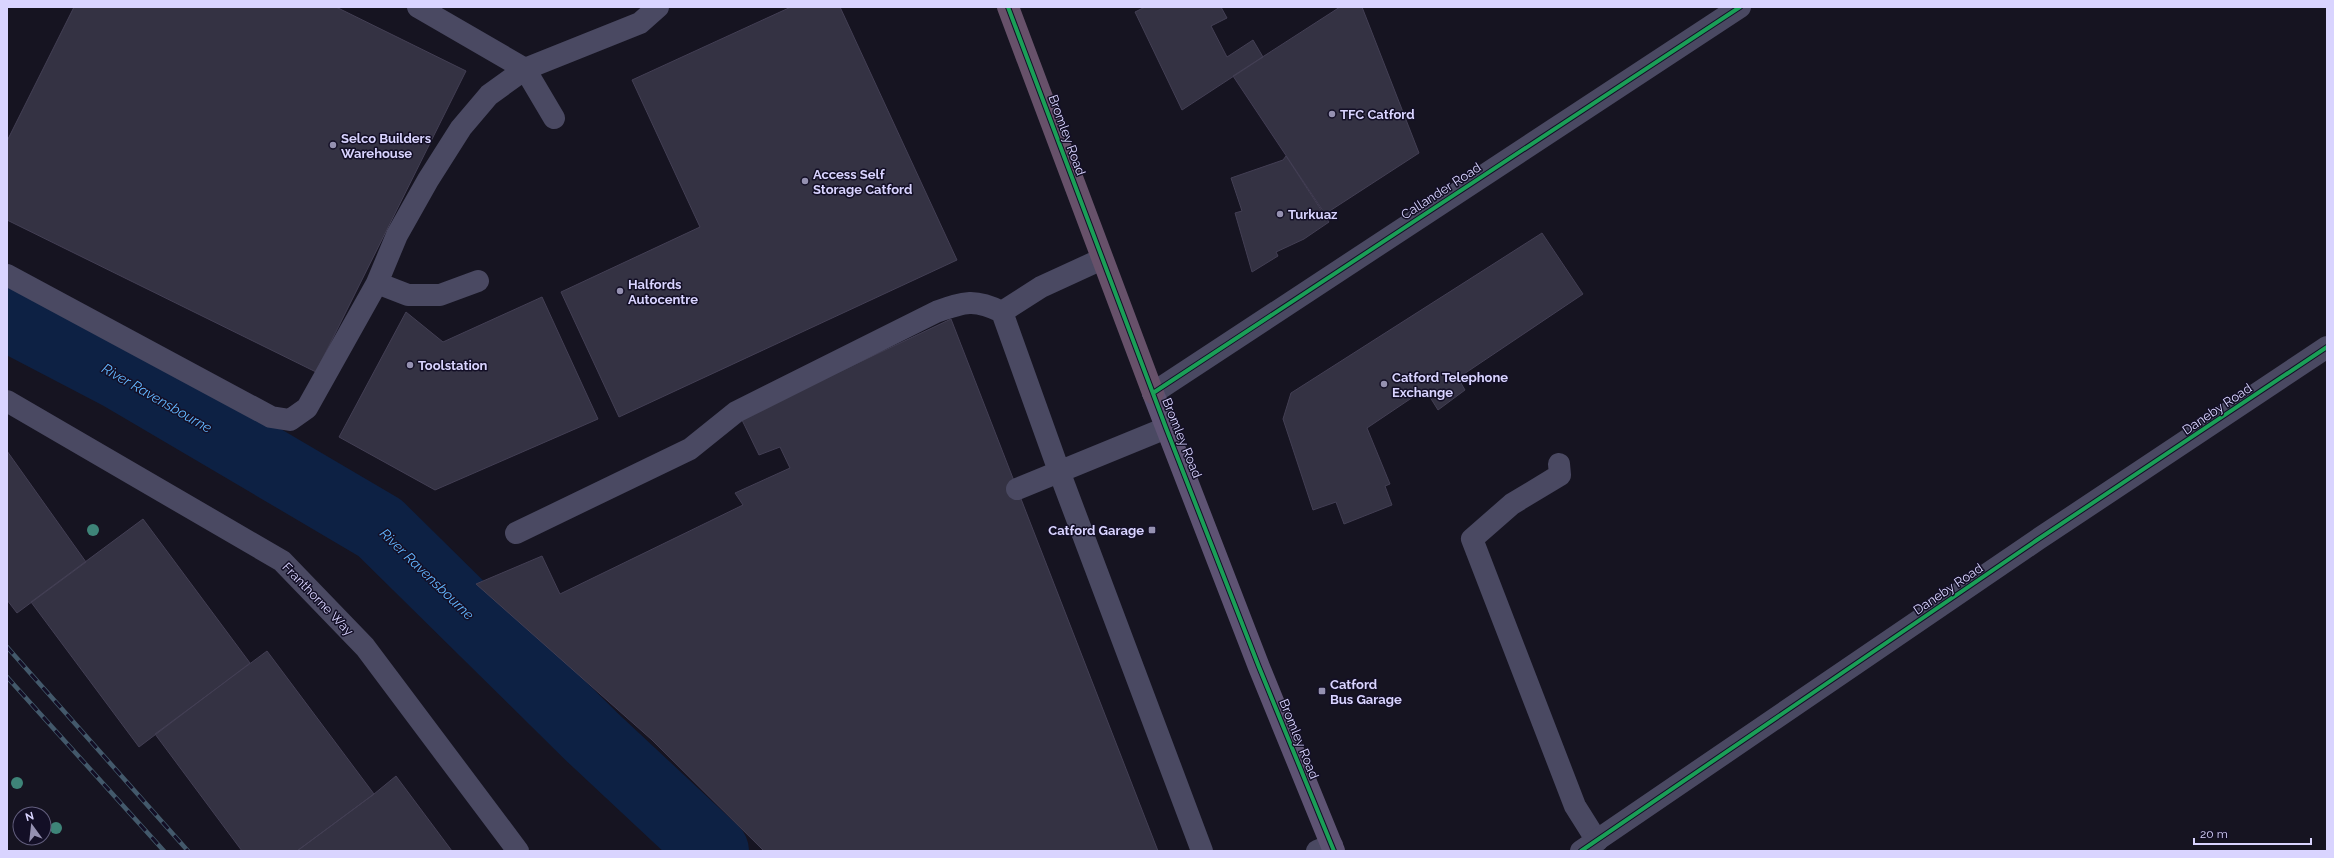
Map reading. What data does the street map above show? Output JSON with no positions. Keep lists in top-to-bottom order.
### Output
{
  "streets": {
    "highway": ["Bromley Road"],
    "street": ["Callander Road", "Daneby Road", "Franthorne Way"]
  },
  "crossings": [
    ["Bromley Road", "Callander Road"]
  ],
  "water": ["River Ravensbourne"],
  "places": {
    "other": [
      "TFC Catford",
      "Selco Builders Warehouse",
      "Access Self Storage Catford",
      "Turkuaz",
      "Halfords Autocentre",
      "Toolstation",
      "Catford Telephone Exchange"
    ],
    "transit": ["Catford Garage", "Catford Bus Garage"]
  },
  "scale_bar": "20 m",
  "north": "top"
}
